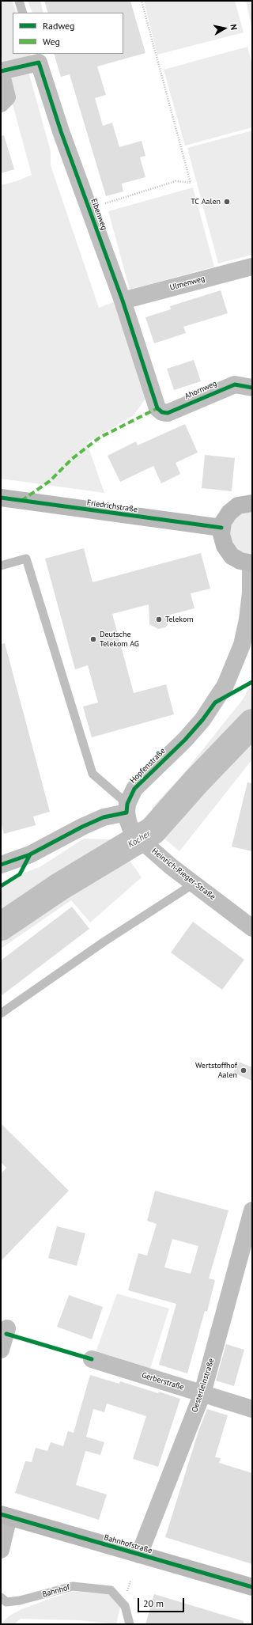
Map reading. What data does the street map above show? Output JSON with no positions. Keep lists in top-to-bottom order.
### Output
{
  "streets": {
    "main road": ["Friedrichstraße", "Bahnhofstraße"],
    "street": [
      "Eibenweg",
      "Ulmenweg",
      "Ahornweg",
      "Hopfenstraße",
      "Heinrich-Rieger-Straße",
      "Gerberstraße",
      "Oesterleinstraße"
    ],
    "lane": ["Bahnhof"]
  },
  "crossings": [
    ["Eibenweg", "Ulmenweg"],
    ["Eibenweg", "Ahornweg"],
    ["Hopfenstraße", "Heinrich-Rieger-Straße"],
    ["Gerberstraße", "Oesterleinstraße"],
    ["Oesterleinstraße", "Bahnhofstraße"]
  ],
  "water": ["Kocher"],
  "places": [
    "TC Aalen",
    "Telekom",
    "Deutsche Telekom AG",
    "Wertstoffhof Aalen"
  ],
  "legend": ["Radweg", "Weg"],
  "scale_bar": "20 m",
  "north": "right"
}
